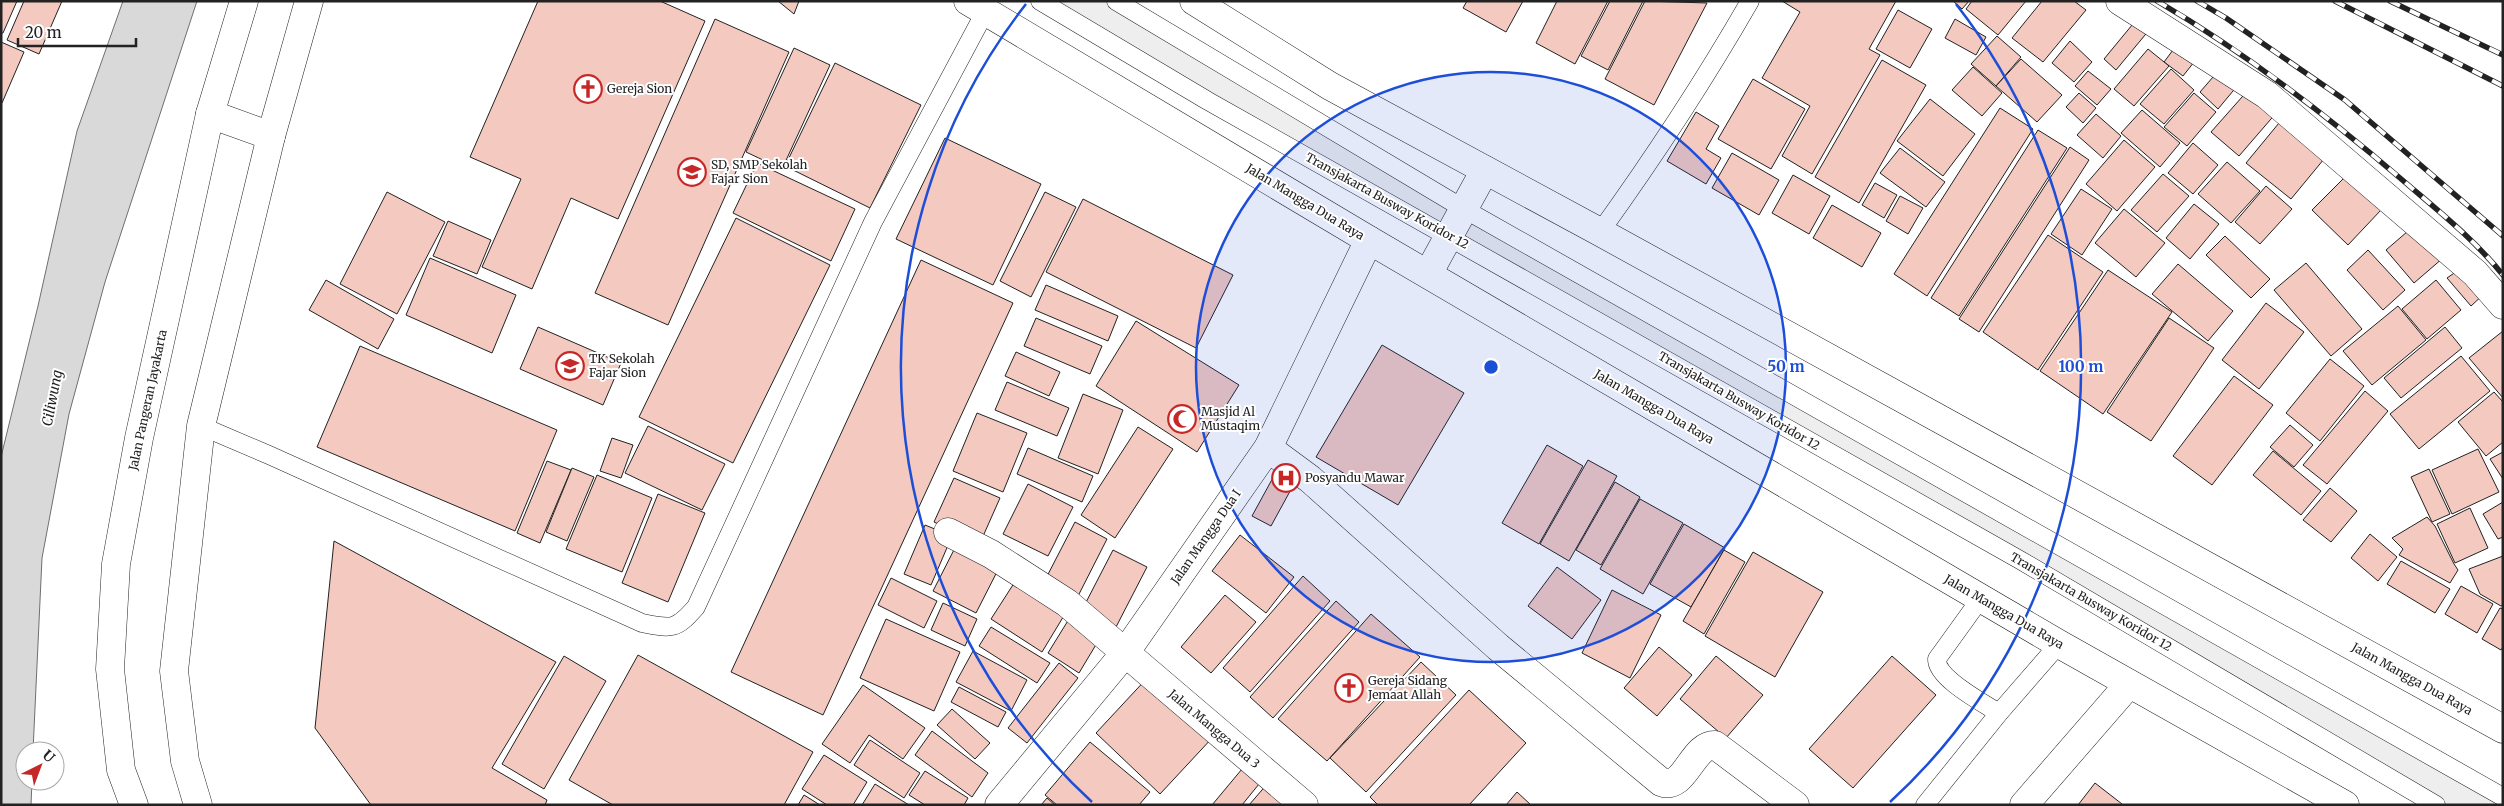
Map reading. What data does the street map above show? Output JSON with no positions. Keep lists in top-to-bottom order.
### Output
{
  "streets": {
    "main road": [
      "Jalan Mangga Dua Raya",
      "Jalan Pangeran Jayakarta",
      "Jalan Mangga Dua I",
      "Jalan Mangga Dua 3"
    ],
    "lane": ["Transjakarta Busway Koridor 12"]
  },
  "crossings": [
    ["Jalan Mangga Dua Raya", "Jalan Mangga Dua I"],
    ["Jalan Mangga Dua I", "Jalan Mangga Dua 3"]
  ],
  "water": ["Ciliwung"],
  "places": {
    "church": ["Gereja Sion", "Gereja Sidang Jemaat Allah"],
    "school or university": ["SD, SMP Sekolah Fajar Sion", "TK Sekolah Fajar Sion"],
    "mosque": ["Masjid Al Mustaqim"],
    "hospital": ["Posyandu Mawar"]
  },
  "scale_bar": "20 m",
  "north": "top right",
  "rings": ["50 m", "100 m"]
}
